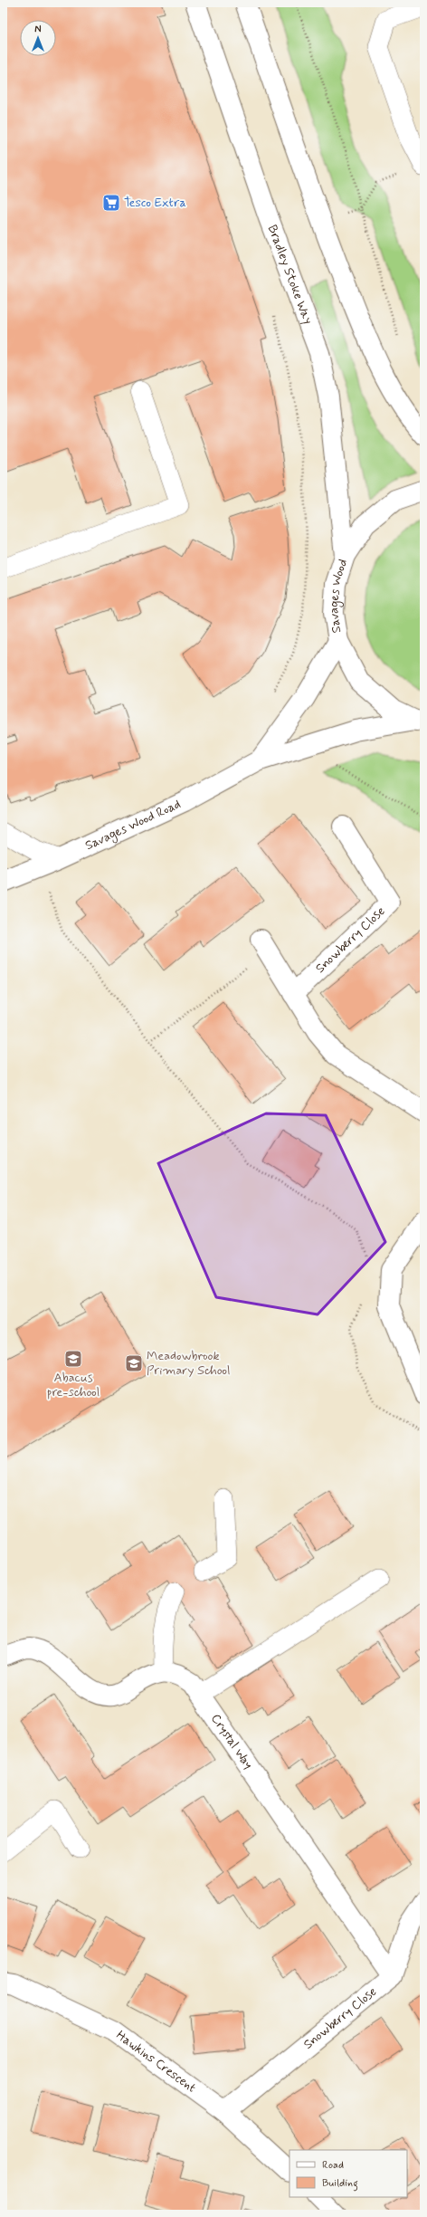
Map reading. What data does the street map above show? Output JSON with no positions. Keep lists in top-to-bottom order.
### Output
{
  "streets": {
    "street": [
      "Bradley Stoke Way",
      "Savages Wood",
      "Savages Wood Road",
      "Snowberry Close",
      "Crystal Way",
      "Hawkins Crescent"
    ]
  },
  "crossings": [
    ["Bradley Stoke Way", "Savages Wood"],
    ["Savages Wood", "Savages Wood Road"],
    ["Snowberry Close", "Crystal Way"],
    ["Snowberry Close", "Hawkins Crescent"]
  ],
  "places": {
    "supermarket": ["Tesco Extra"],
    "school or university": ["Abacus pre-school", "Meadowbrook Primary School"]
  },
  "legend": ["Road", "Building"],
  "north": "top"
}
